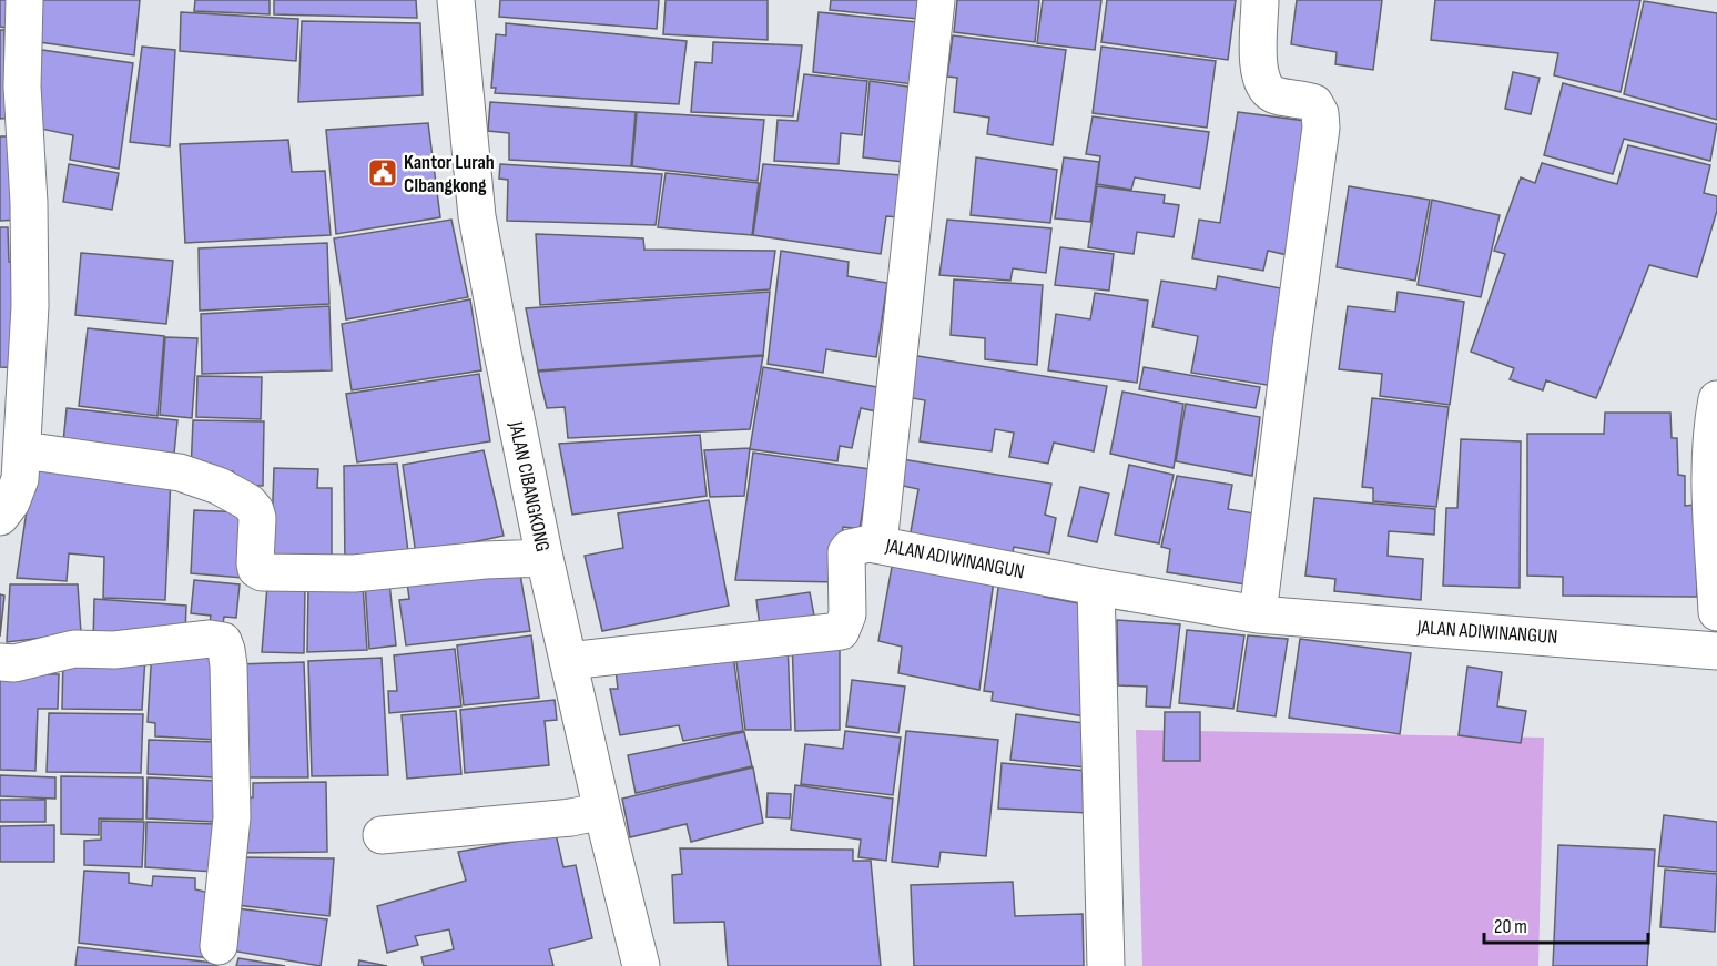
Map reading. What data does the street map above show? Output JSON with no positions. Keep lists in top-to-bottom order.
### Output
{
  "streets": {
    "street": ["JALAN CIBANGKONG", "JALAN ADIWINANGUN"]
  },
  "crossings": [
    ["JALAN CIBANGKONG", "JALAN ADIWINANGUN"]
  ],
  "places": {
    "public building": ["Kantor Lurah CIbangkong"]
  },
  "scale_bar": "20 m"
}
